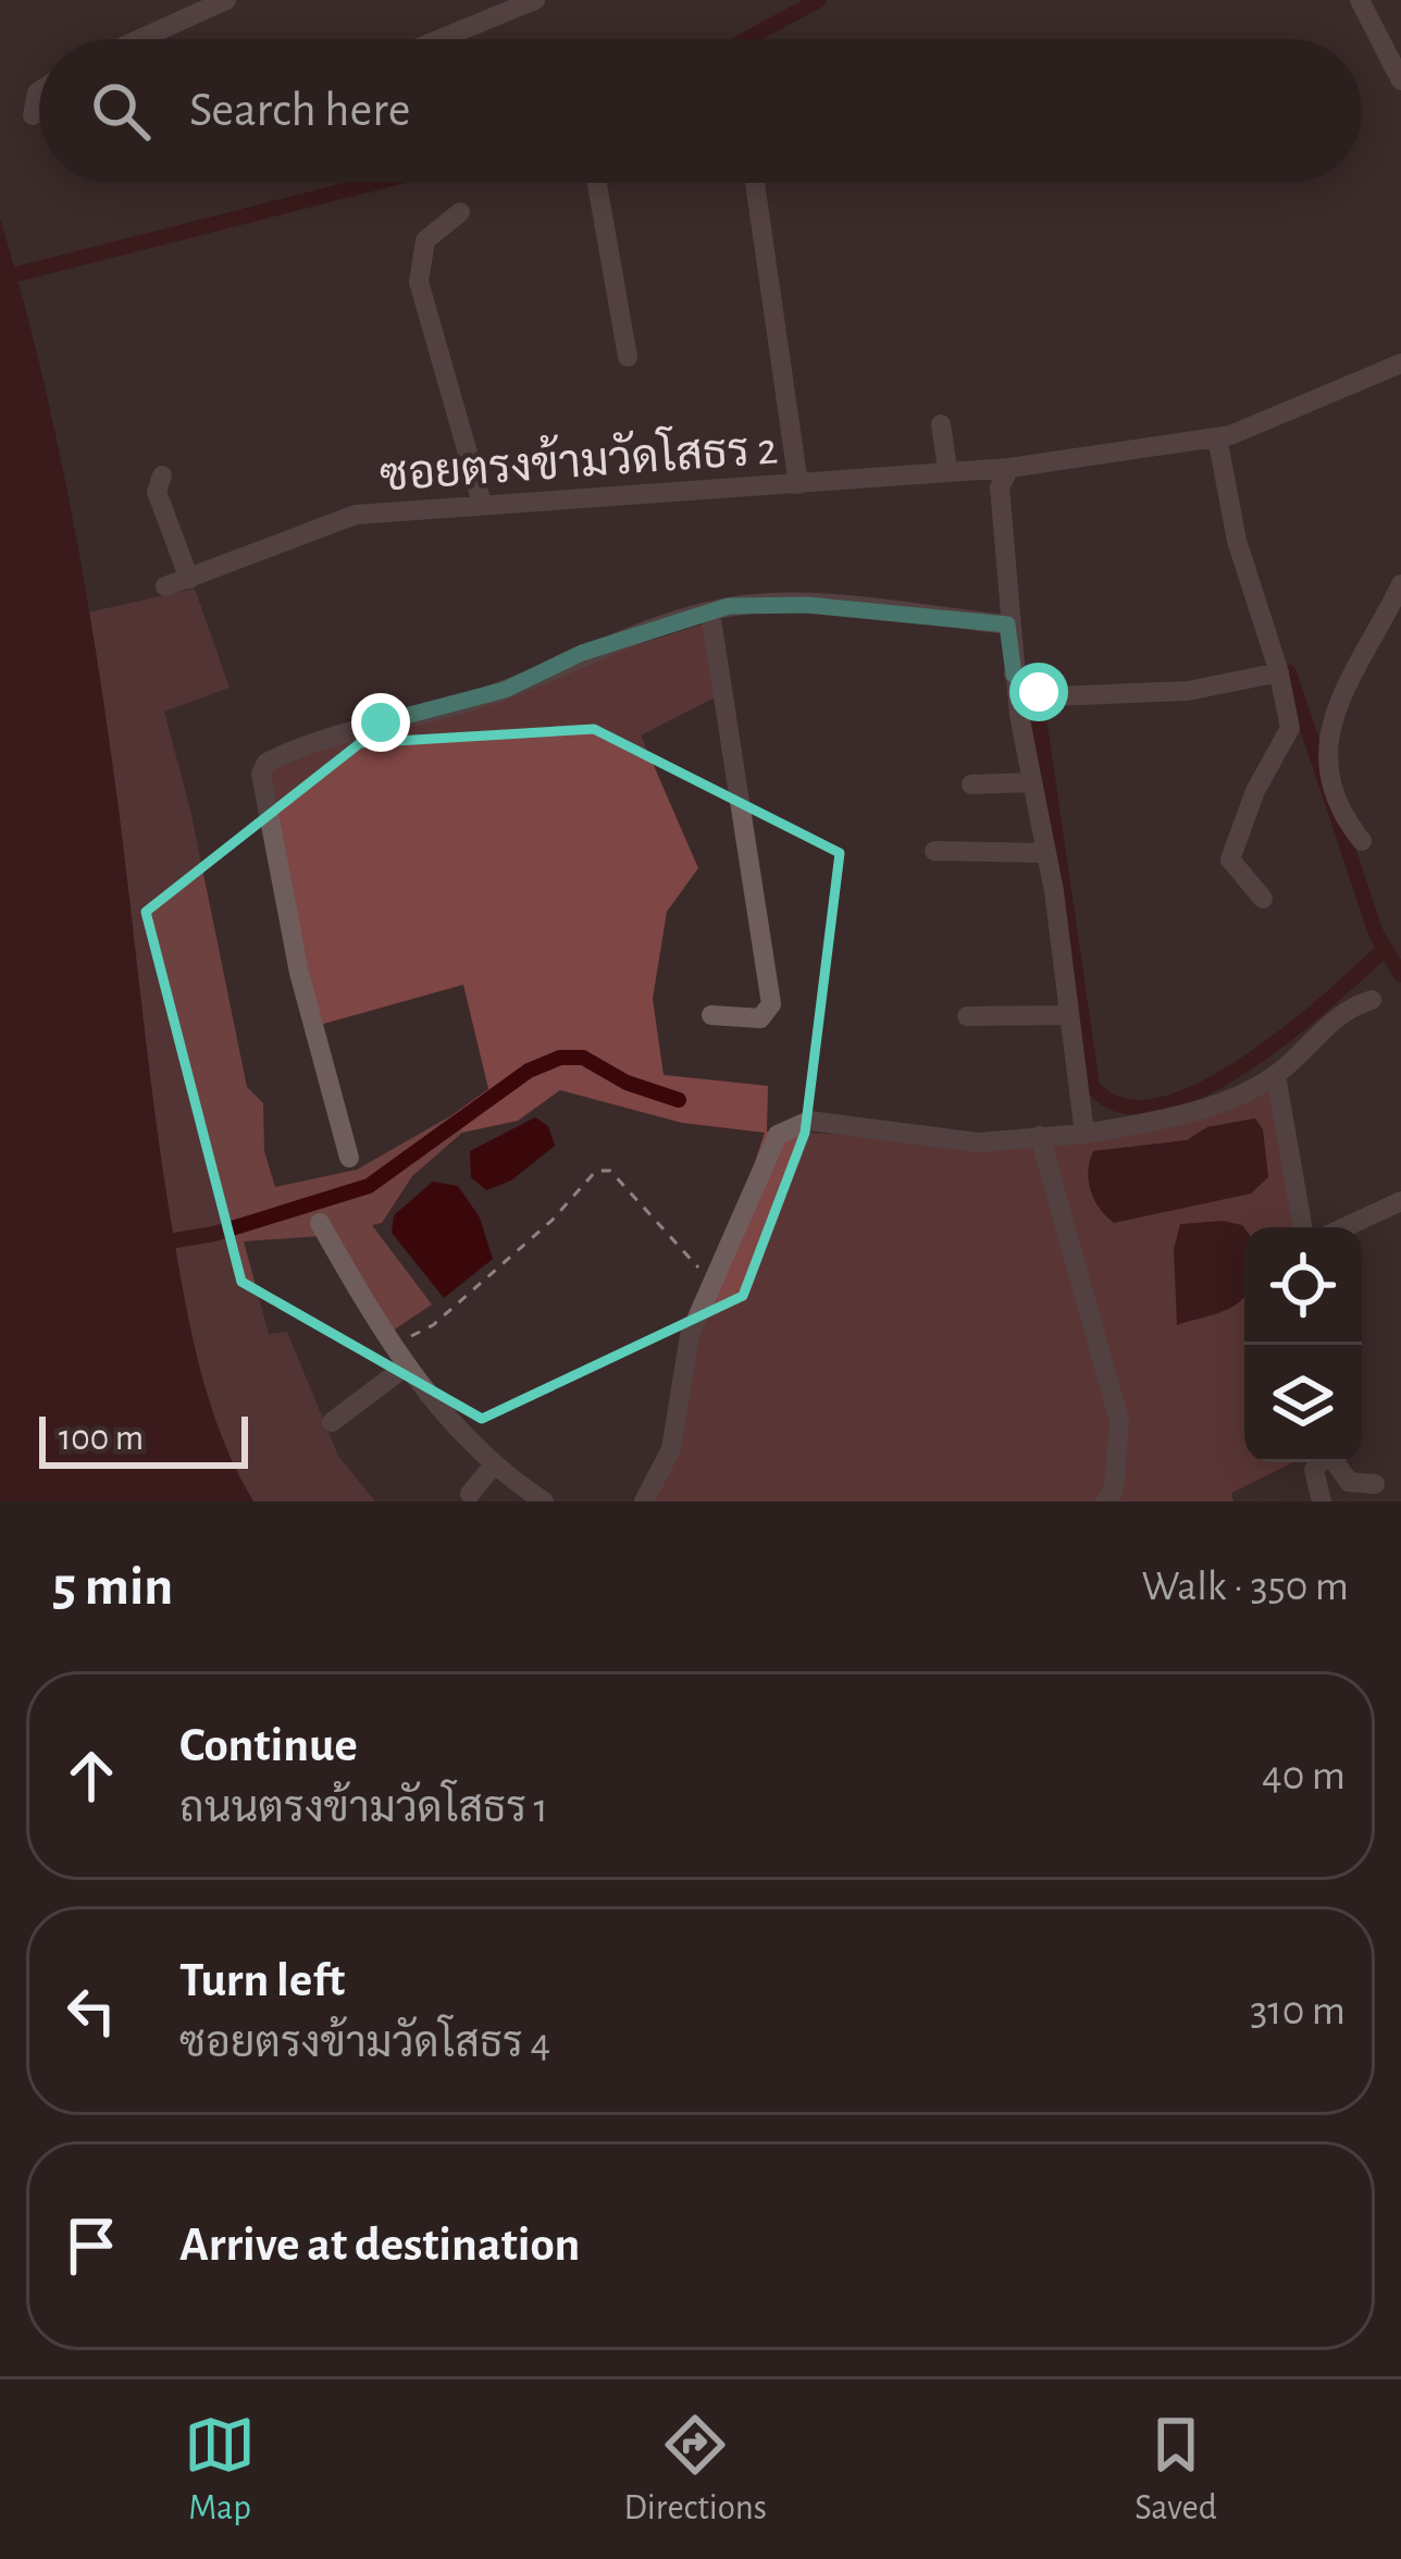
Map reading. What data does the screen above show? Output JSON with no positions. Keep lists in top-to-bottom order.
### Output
{
  "streets": {
    "street": ["ซอยตรงข้ามวัดโสธร 2"]
  },
  "scale_bar": "100 m",
  "page": {
    "search": "Search here",
    "scale": "100 m",
    "heading": ["5 min", "Walk · 350 m"],
    "list": [
      ["Continue", "ถนนตรงข้ามวัดโสธร 1", "40 m"],
      ["Turn left", "ซอยตรงข้ามวัดโสธร 4", "310 m"],
      "Arrive at destination"
    ],
    "nav": ["Map", "Directions", "Saved"]
  }
}
